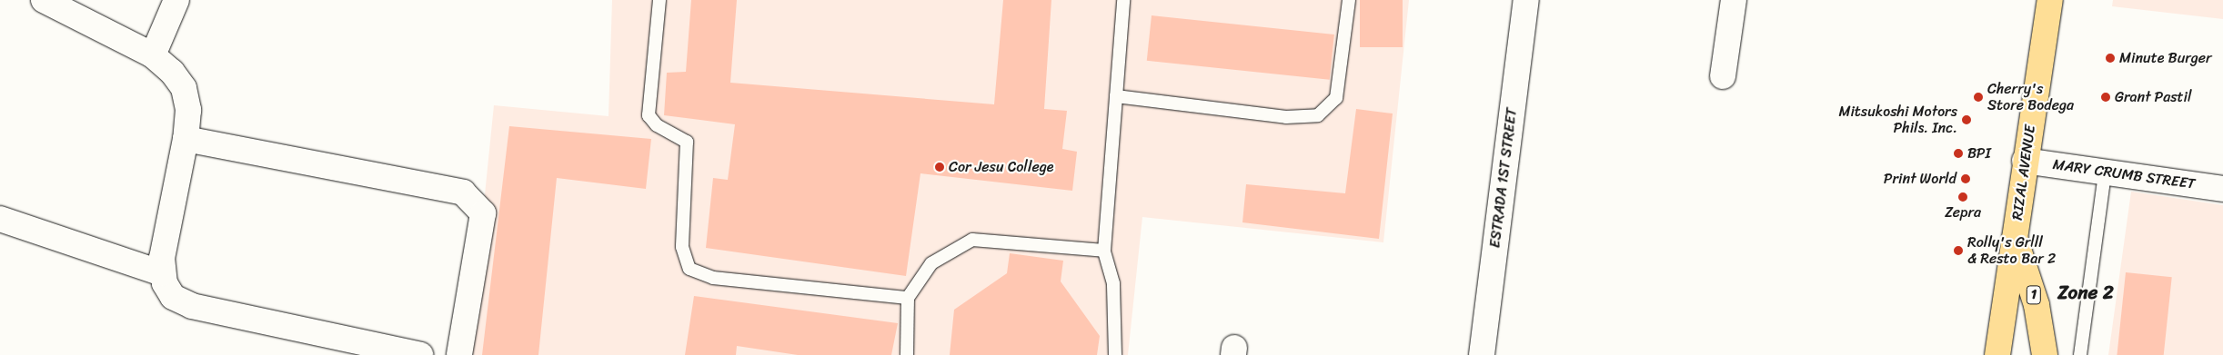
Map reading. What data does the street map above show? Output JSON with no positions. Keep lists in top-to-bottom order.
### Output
{
  "streets": {
    "main road": ["RIZAL AVENUE", "1"],
    "street": ["MARY CRUMB STREET", "ESTRADA 1ST STREET"]
  },
  "crossings": [
    ["RIZAL AVENUE", "MARY CRUMB STREET"]
  ],
  "districts": ["Zone 2"],
  "places": [
    "Minute Burger",
    "Cherry's Store Bodega",
    "Grant Pastil",
    "Mitsukoshi Motors Phils. Inc.",
    "BPI",
    "Cor Jesu College",
    "Print World",
    "Zepra",
    "Rolly's Grlll & Resto Bar 2"
  ]
}
